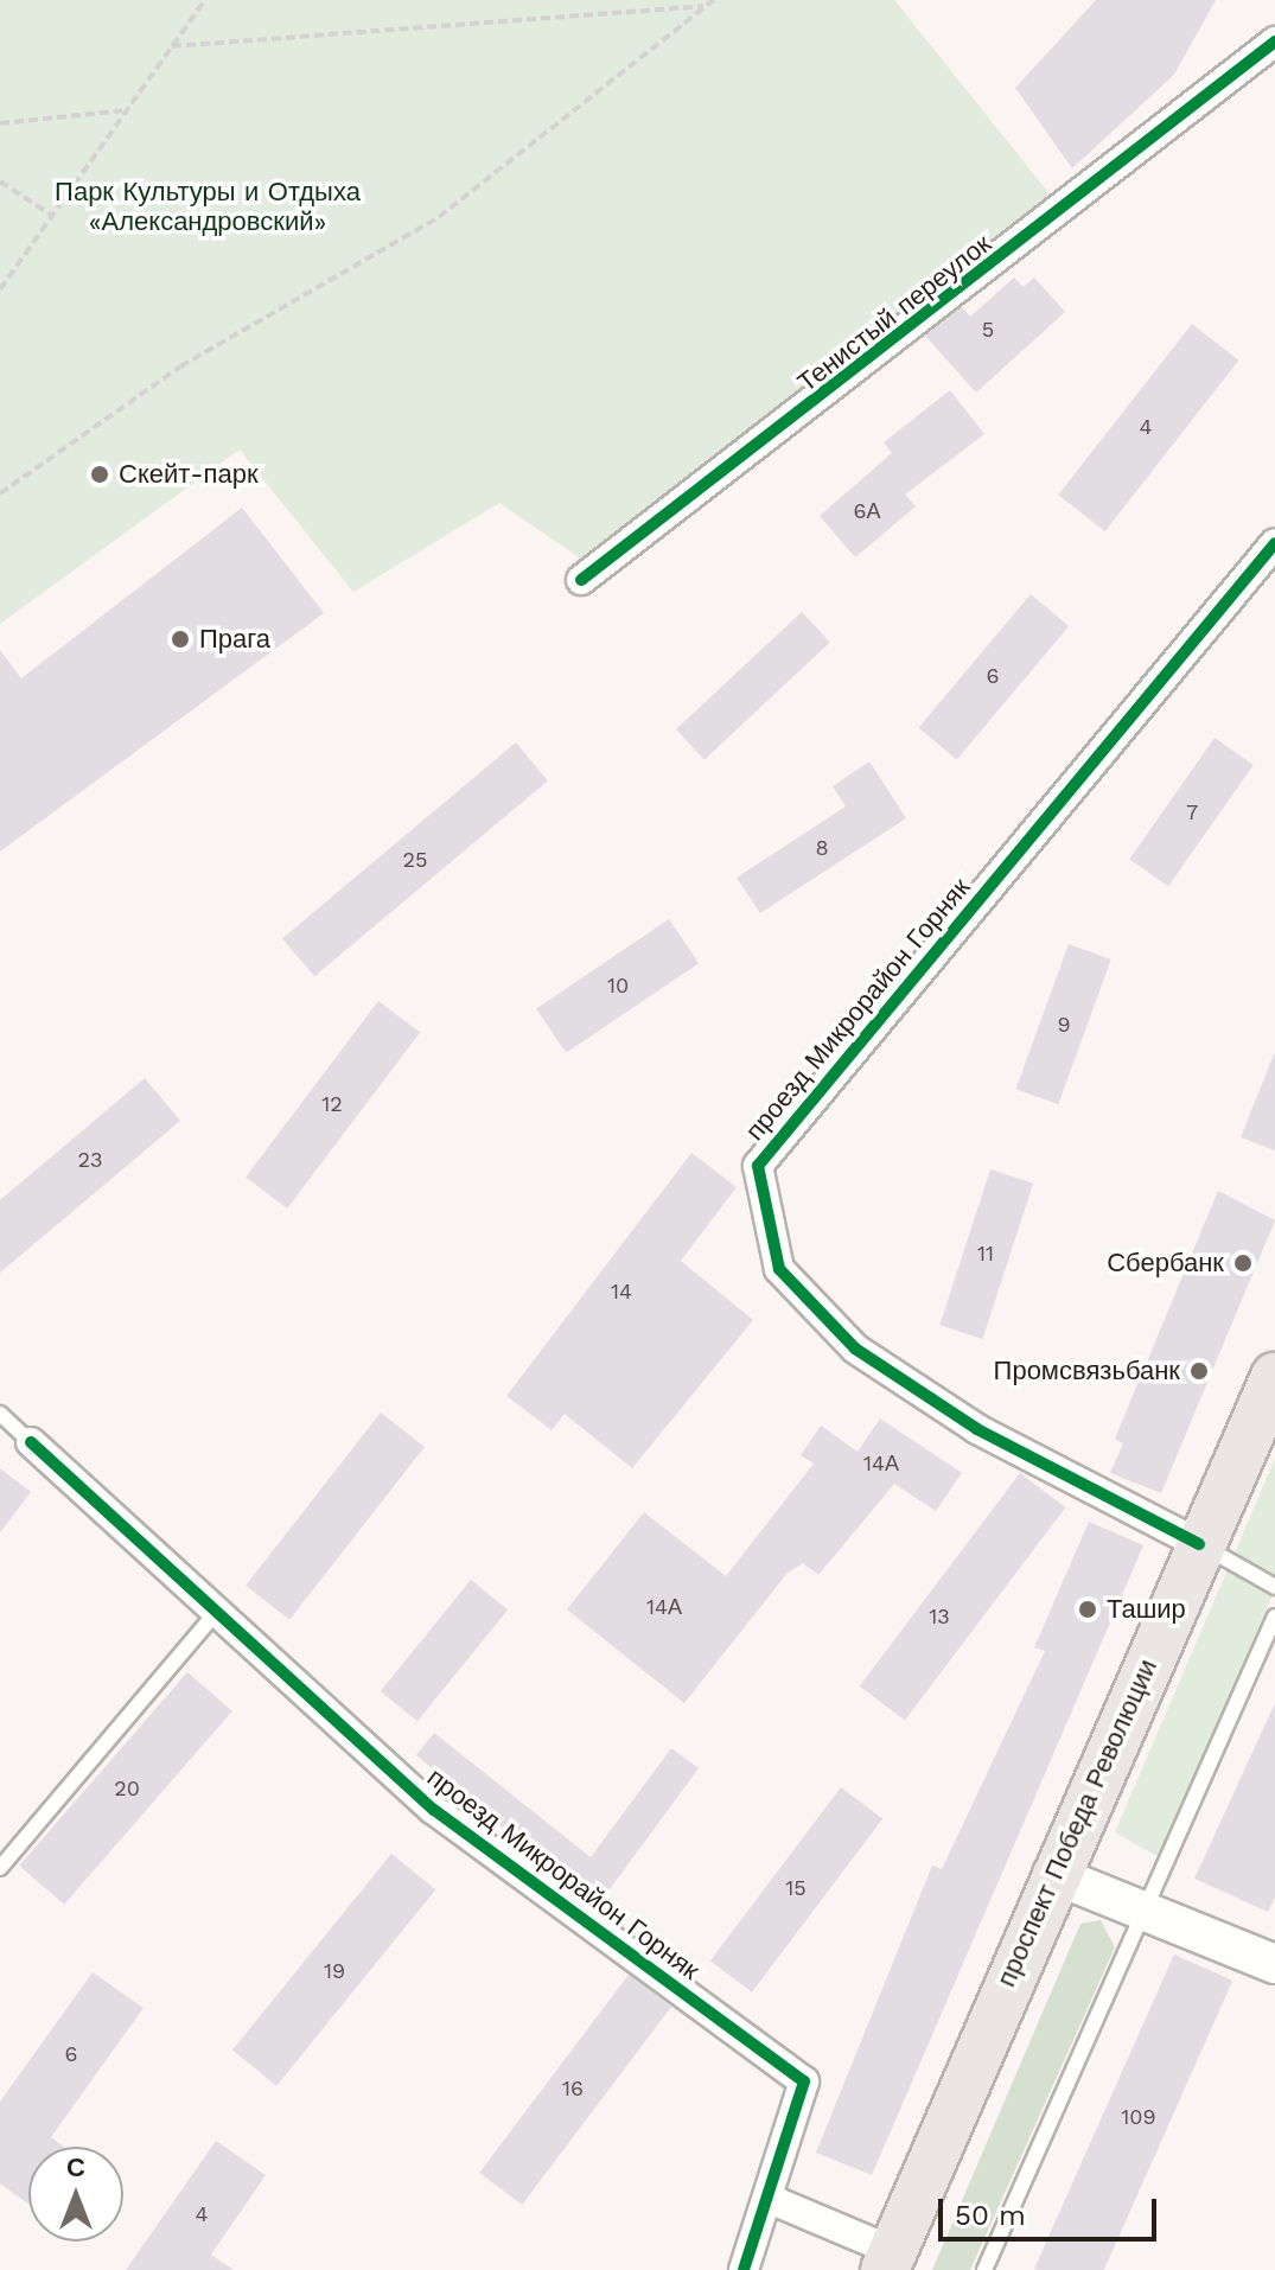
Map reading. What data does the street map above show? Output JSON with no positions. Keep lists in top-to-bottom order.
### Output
{
  "streets": {
    "main road": ["проспект Победа Революции"],
    "street": ["Тенистый переулок", "проезд Микрорайон Горняк"]
  },
  "crossings": [
    ["проезд Микрорайон Горняк", "проспект Победа Революции"]
  ],
  "parks": ["Парк Культуры и Отдыха «Александровский»"],
  "places": [
    "Скейт-парк",
    "Прага",
    "Сбербанк",
    "Промсвязьбанк",
    "Ташир"
  ],
  "house_numbers": [
    "5",
    "4",
    "6А",
    "6",
    "7",
    "8",
    "25",
    "10",
    "9",
    "12",
    "23",
    "11",
    "14",
    "14А",
    "14А",
    "13",
    "20",
    "15",
    "19",
    "6",
    "16",
    "109",
    "4"
  ],
  "scale_bar": "50 m",
  "north": "top"
}
